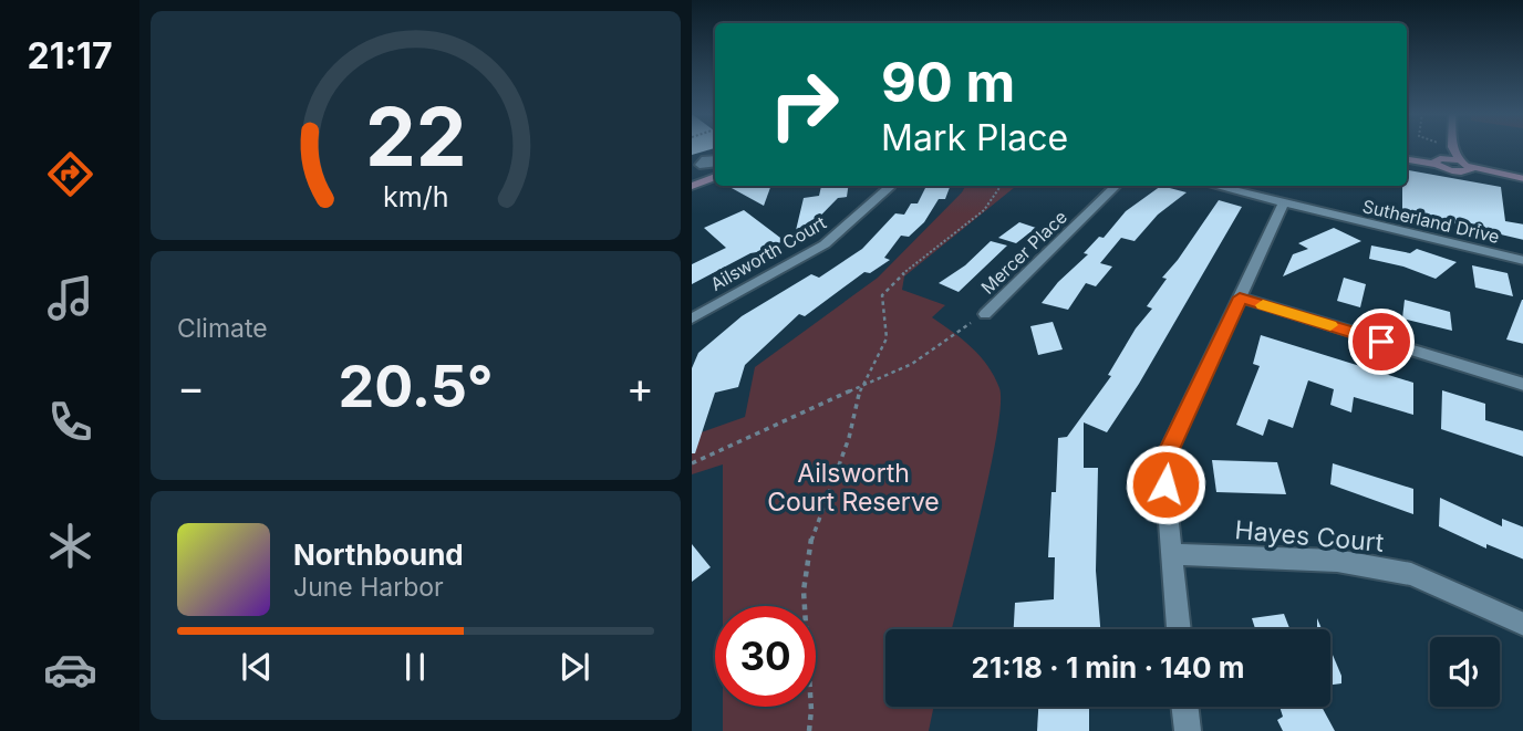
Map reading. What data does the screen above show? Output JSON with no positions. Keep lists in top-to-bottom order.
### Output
{
  "streets": {
    "street": [
      "Sutherland Drive",
      "Mercer Place",
      "Ailsworth Court",
      "Hayes Court"
    ]
  },
  "parks": ["Ailsworth Court Reserve"],
  "page": {
    "tabs": "21:17",
    "turn": ["90 m", "Mark Place"],
    "tile": "Climate",
    "heat": ["−", "20.5°", "+"],
    "song": ["Northbound", "June Harbor"],
    "limit": "30",
    "trip": "21:18 · 1 min · 140 m",
    "gauge": ["22", "km/h"]
  }
}
